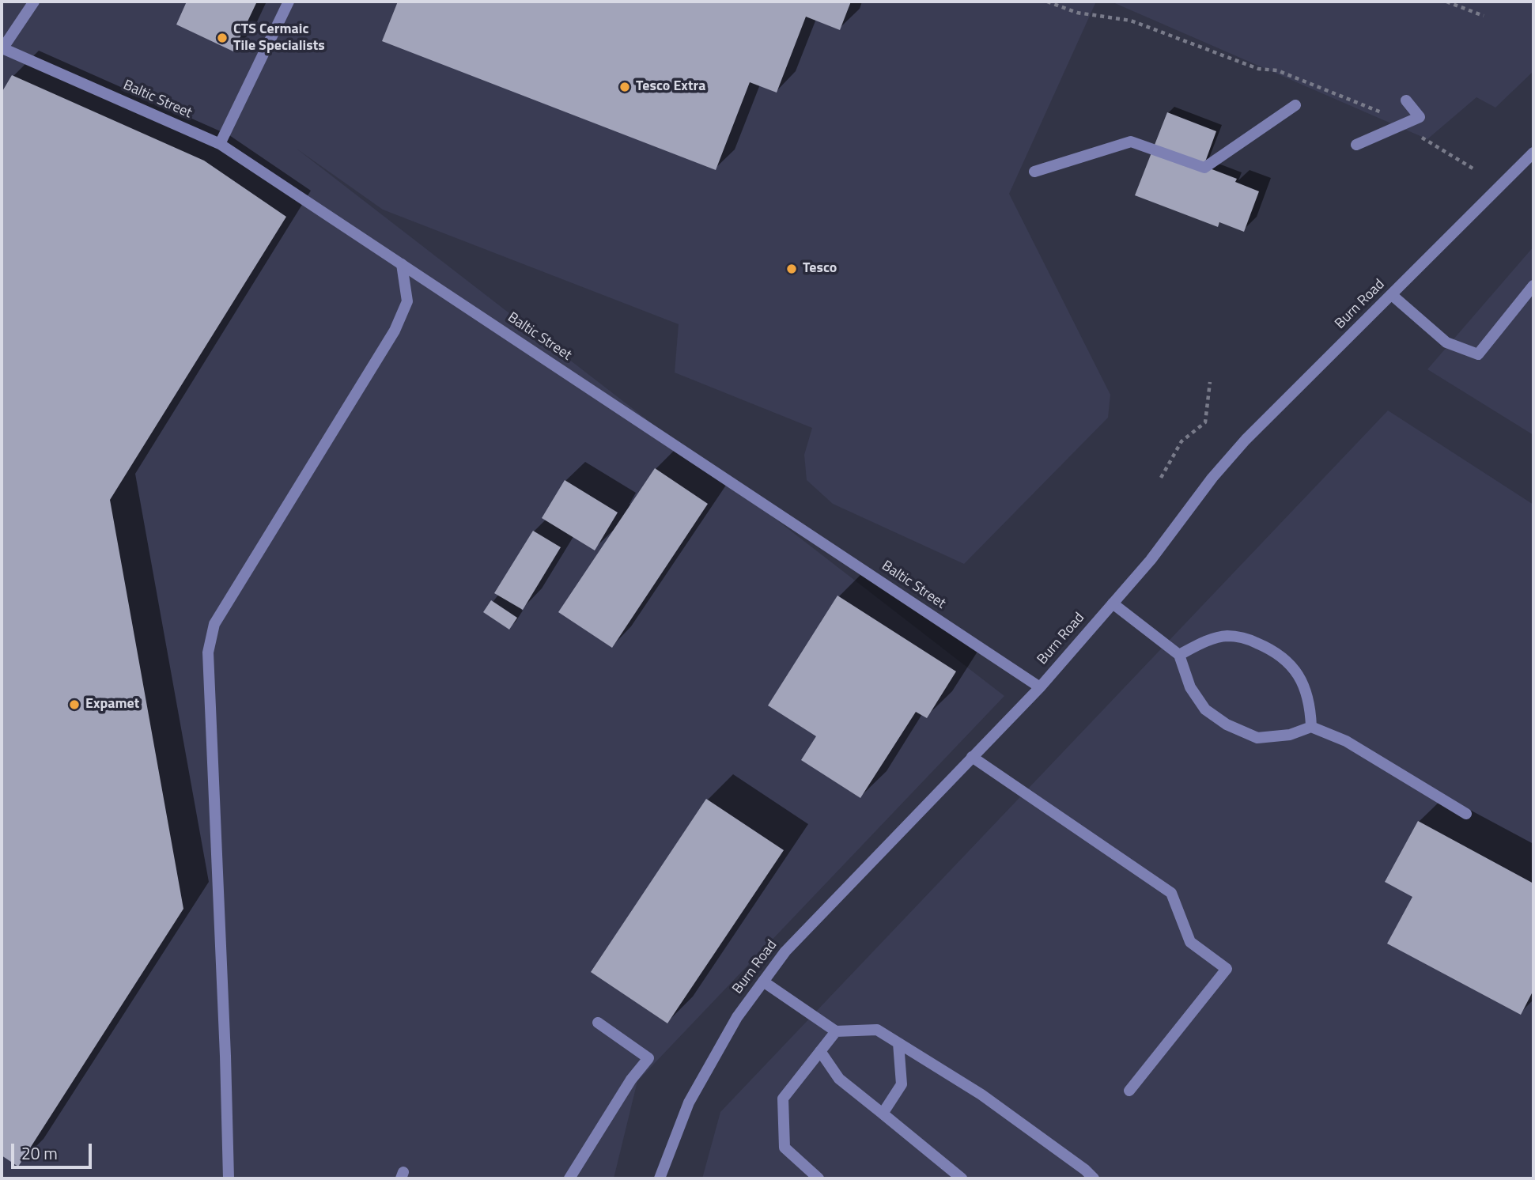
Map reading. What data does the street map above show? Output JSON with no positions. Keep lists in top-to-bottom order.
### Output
{
  "streets": {
    "street": ["Baltic Street", "Burn Road"]
  },
  "crossings": [
    ["Baltic Street", "Burn Road"]
  ],
  "places": [
    "CTS Cermaic Tile Specialists",
    "Tesco Extra",
    "Tesco",
    "Expamet"
  ],
  "scale_bar": "20 m"
}
